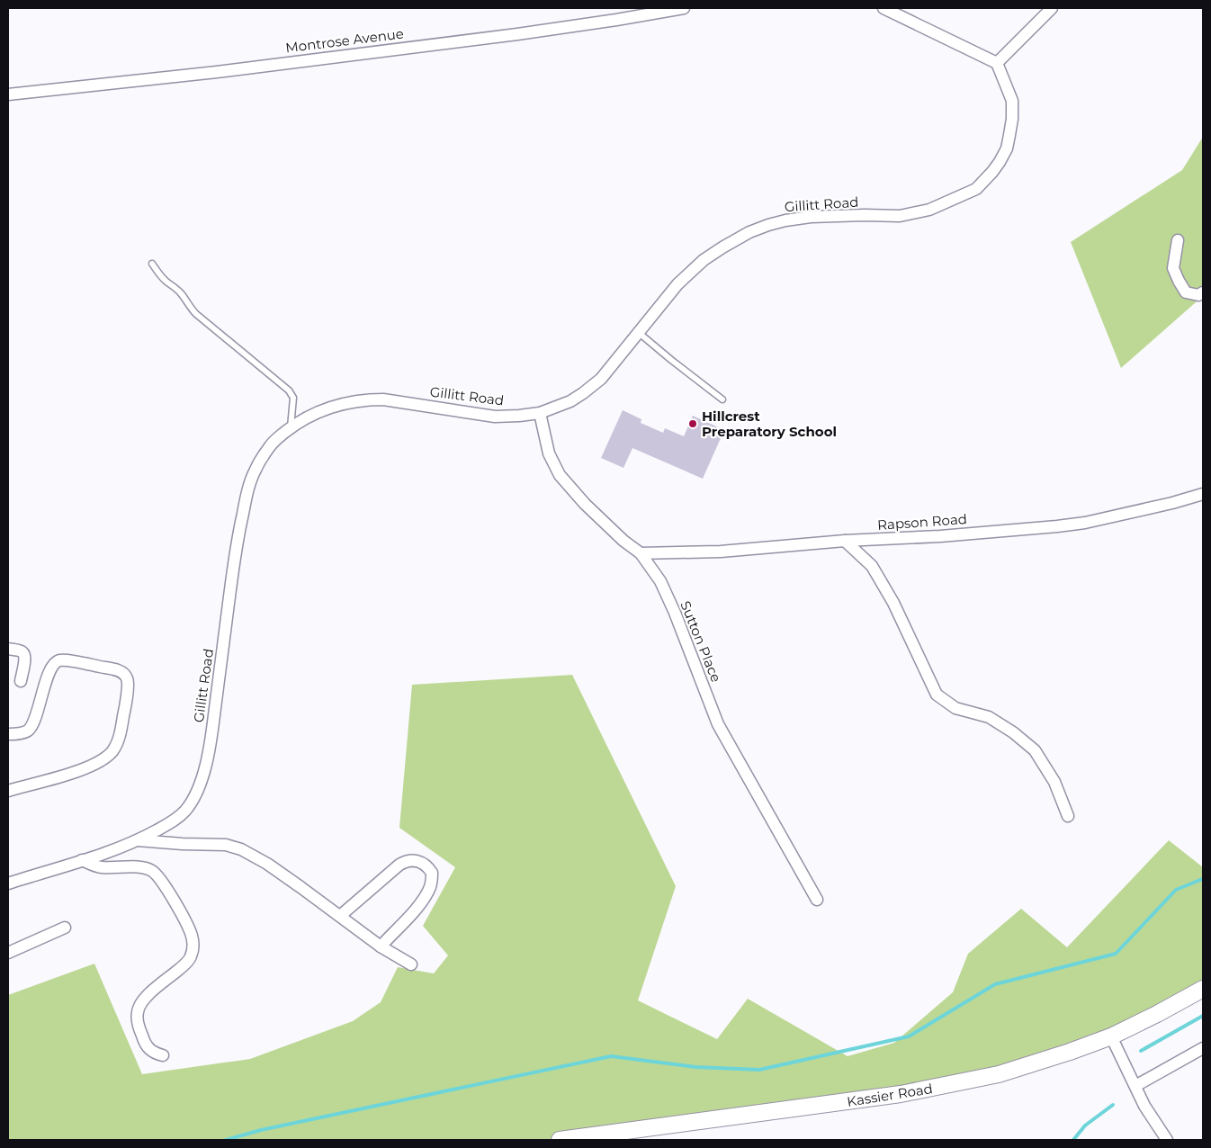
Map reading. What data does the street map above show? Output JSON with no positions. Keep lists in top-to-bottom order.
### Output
{
  "streets": {
    "main road": ["Kassier Road"],
    "street": [
      "Montrose Avenue",
      "Gillitt Road",
      "Rapson Road",
      "Sutton Place"
    ]
  },
  "crossings": [
    ["Gillitt Road", "Sutton Place"],
    ["Rapson Road", "Sutton Place"]
  ],
  "places": ["Hillcrest Preparatory School"]
}
